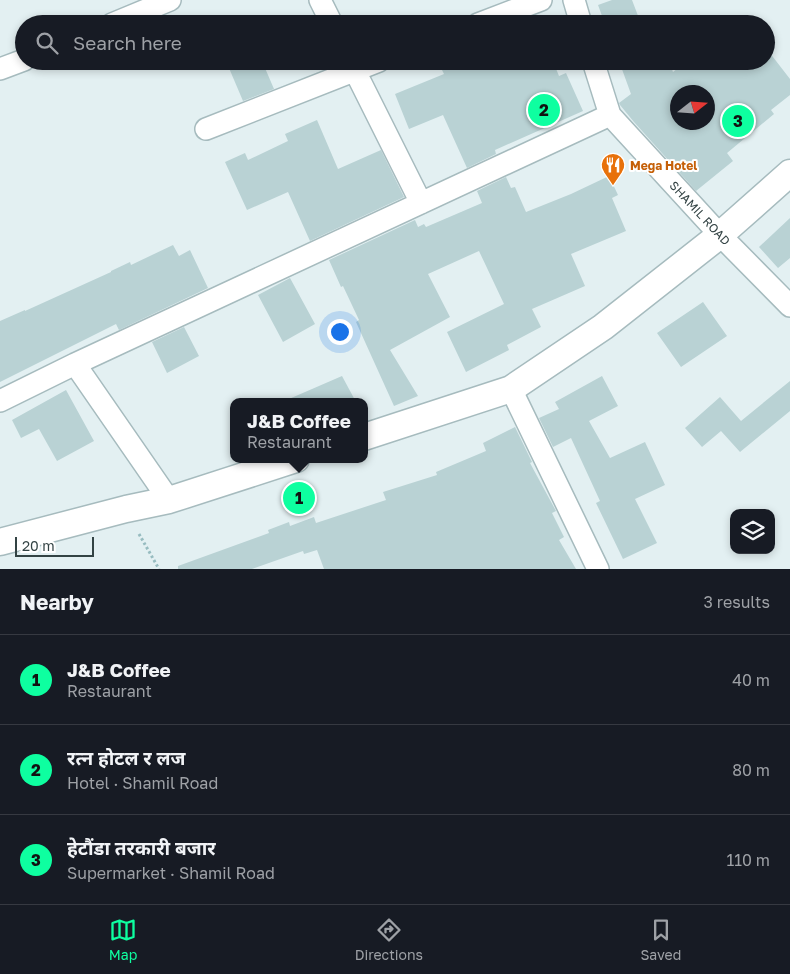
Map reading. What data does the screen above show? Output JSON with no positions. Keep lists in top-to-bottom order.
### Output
{
  "streets": {
    "street": ["SHAMIL ROAD"]
  },
  "places": {
    "restaurant": ["Mega Hotel"]
  },
  "scale_bar": "20 m",
  "north": "right",
  "page": {
    "search": "Search here",
    "pins": ["2", "3", "1"],
    "popup": ["J&B Coffee", "Restaurant"],
    "scale": "20 m",
    "heading": ["Nearby", "3 results"],
    "list": [
      {
        "mark": "1",
        "name": "J&B Coffee",
        "note": "Restaurant",
        "value": "40 m"
      },
      {
        "mark": "2",
        "name": "रत्‍न होटल र लज",
        "note": "Hotel · Shamil Road",
        "value": "80 m"
      },
      {
        "mark": "3",
        "name": "हेटौंडा तरकारी बजार",
        "note": "Supermarket · Shamil Road",
        "value": "110 m"
      }
    ],
    "nav": ["Map", "Directions", "Saved"]
  }
}
